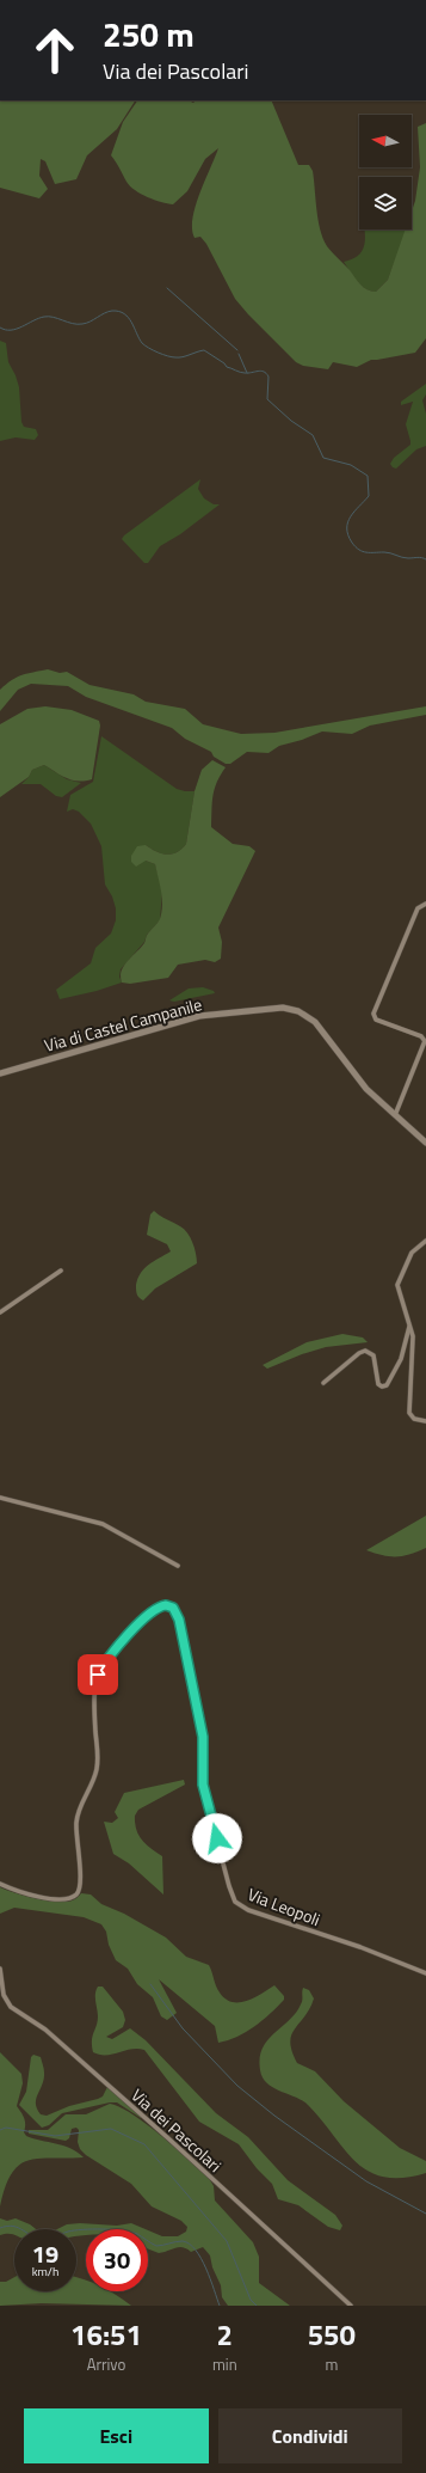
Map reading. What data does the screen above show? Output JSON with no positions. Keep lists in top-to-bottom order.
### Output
{
  "streets": {
    "street": ["Via di Castel Campanile", "Via Leopoli", "Via dei Pascolari"]
  },
  "north": "left",
  "page": {
    "turn": ["250 m", "Via dei Pascolari"],
    "speed": "19 km/h",
    "limit": "30",
    "eta": [
      "16:51",
      "Arrivo",
      "2",
      "min",
      "550",
      "m"
    ],
    "buttons": ["Esci", "Condividi"]
  }
}
